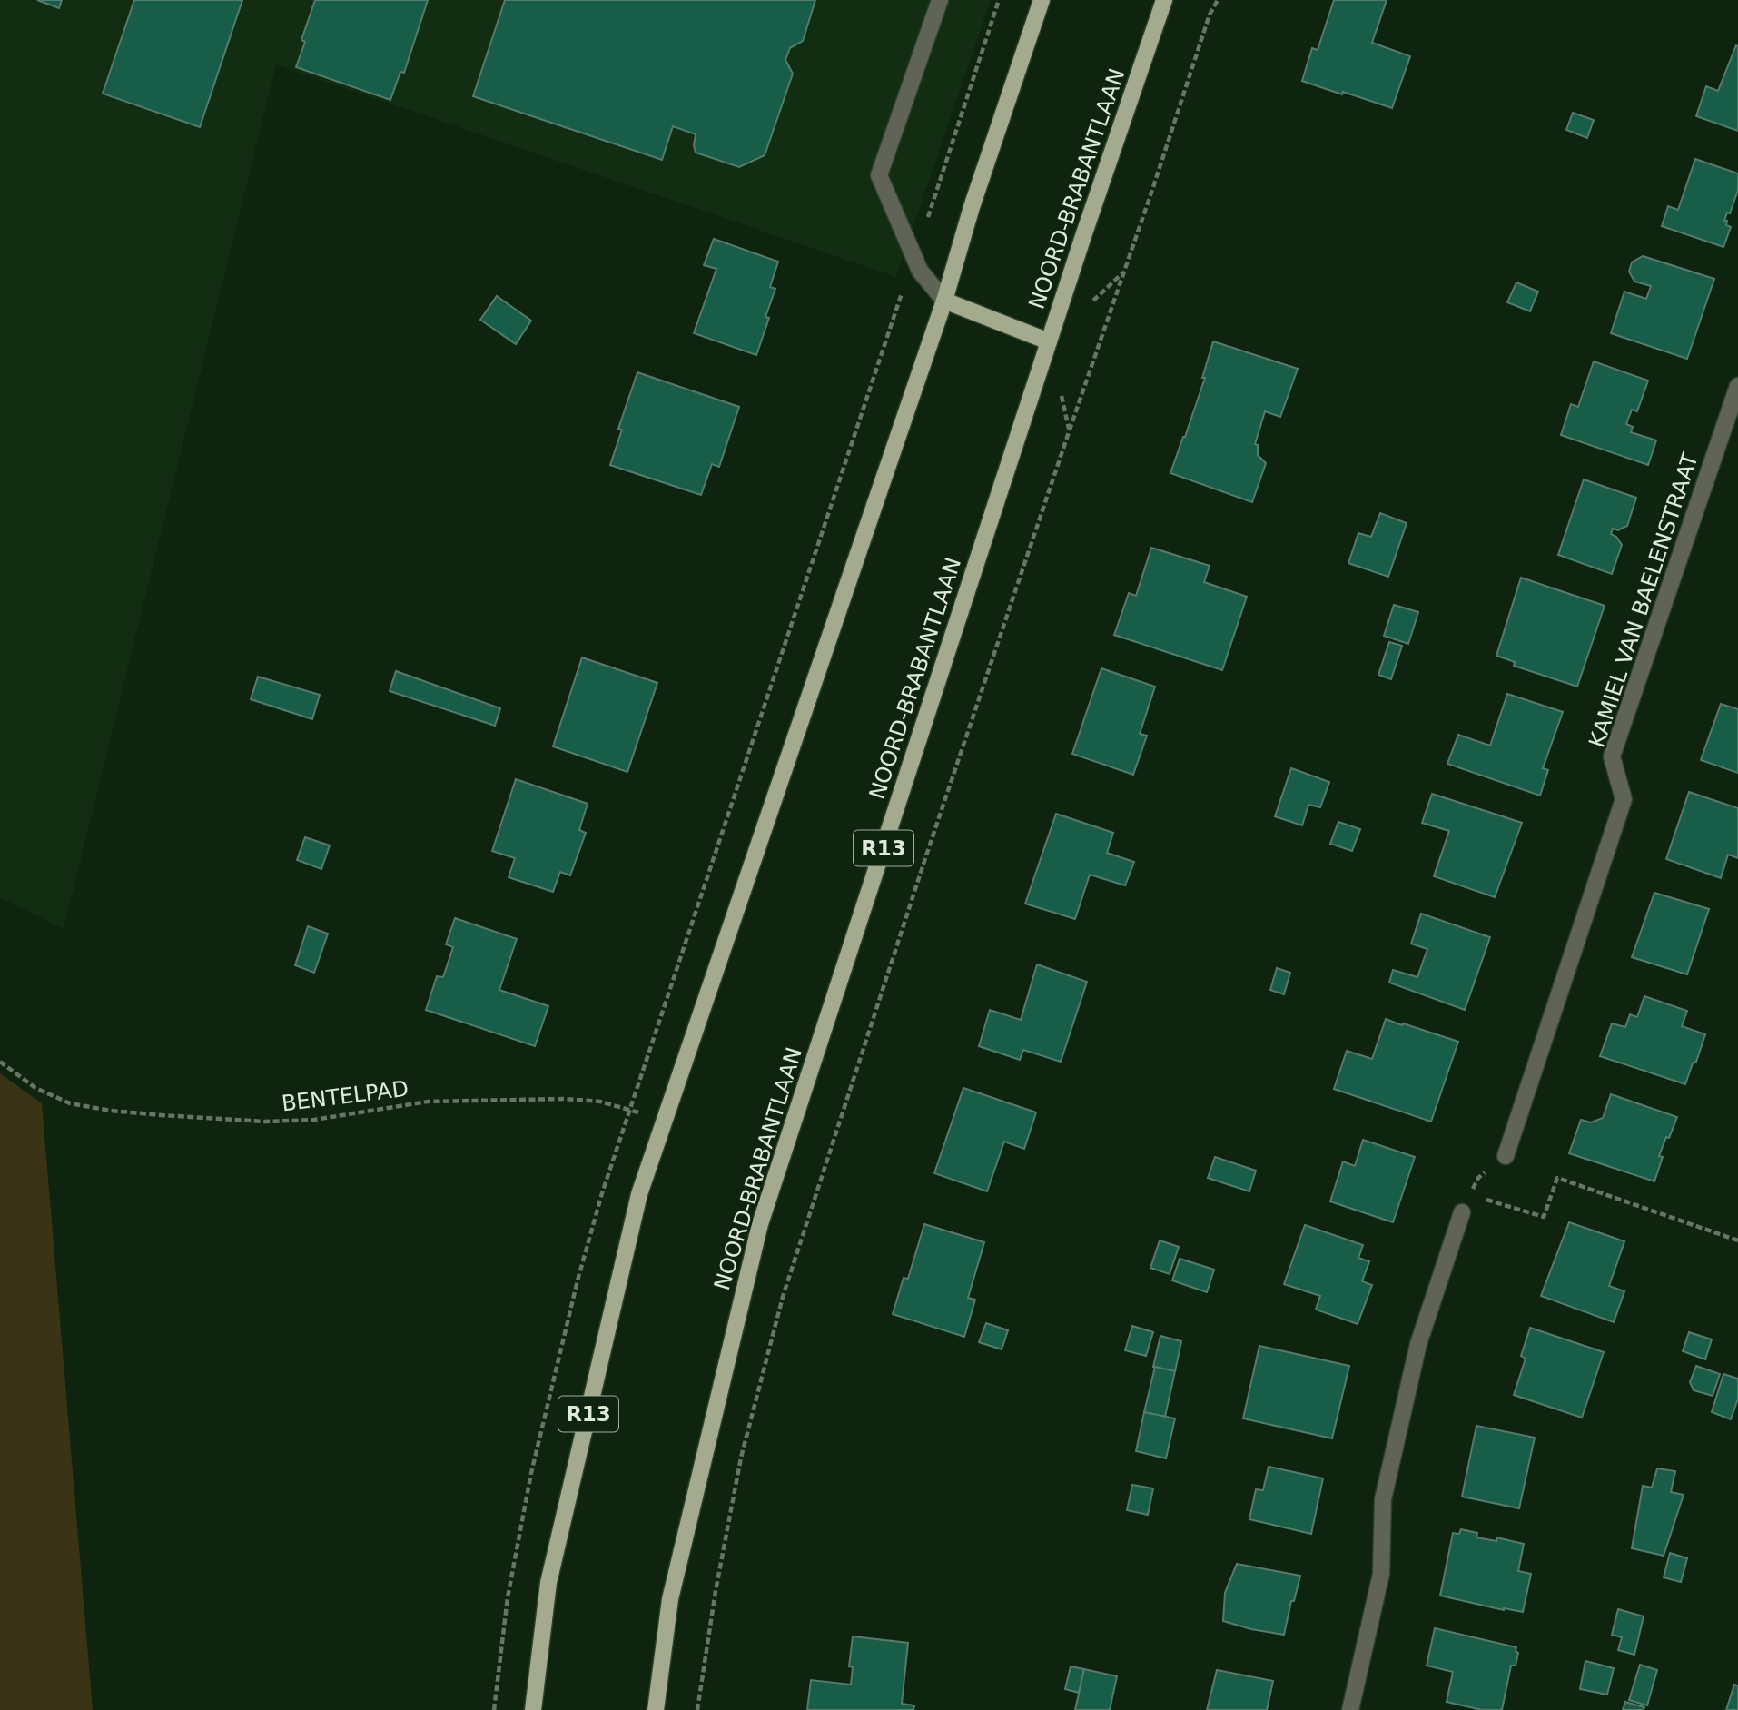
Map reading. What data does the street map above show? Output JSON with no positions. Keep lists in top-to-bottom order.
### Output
{
  "streets": {
    "main road": ["NOORD-BRABANTLAAN", "R13"],
    "street": ["KAMIEL VAN BAELENSTRAAT"],
    "path": ["BENTELPAD"]
  }
}
